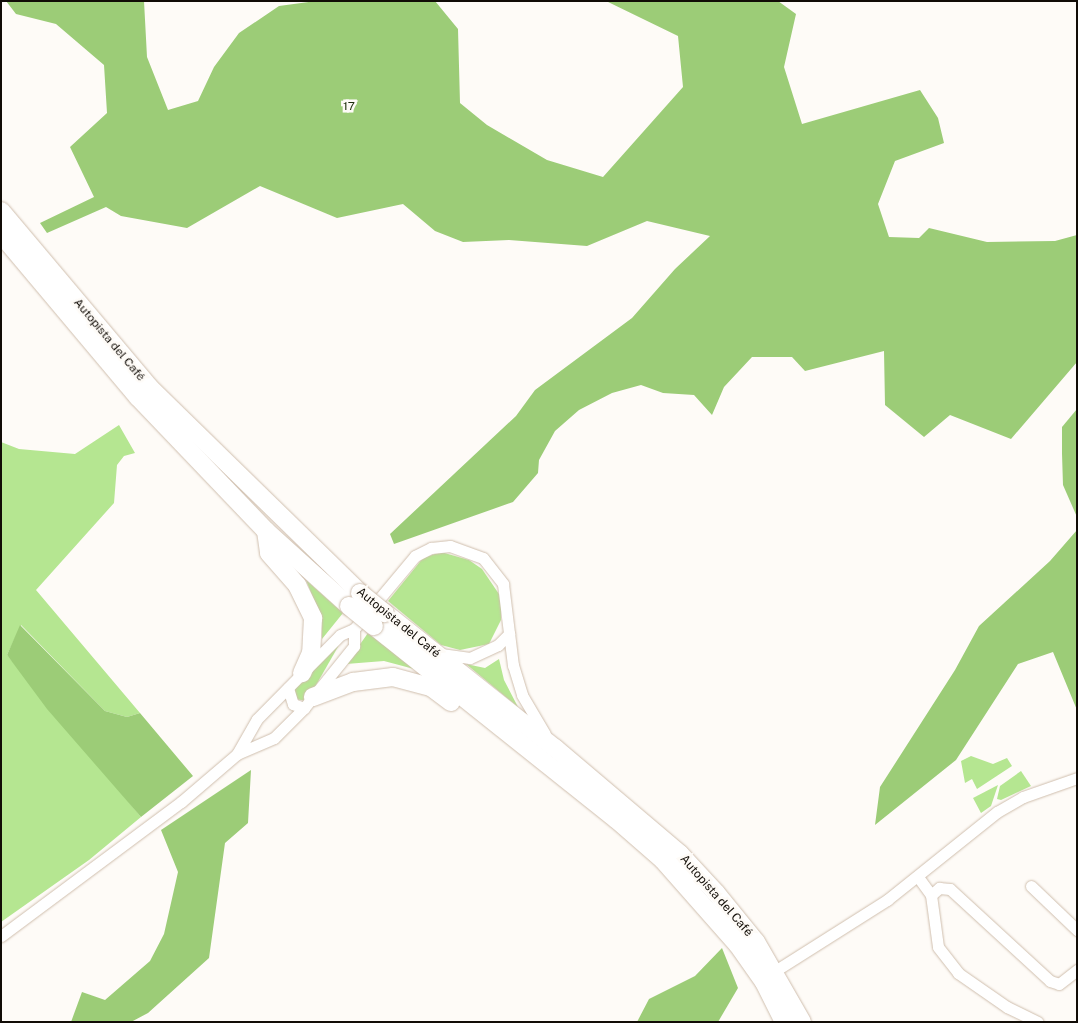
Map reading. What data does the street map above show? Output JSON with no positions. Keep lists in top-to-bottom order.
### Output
{
  "streets": {
    "highway": ["Autopista del Café"]
  },
  "parks": ["17"]
}
